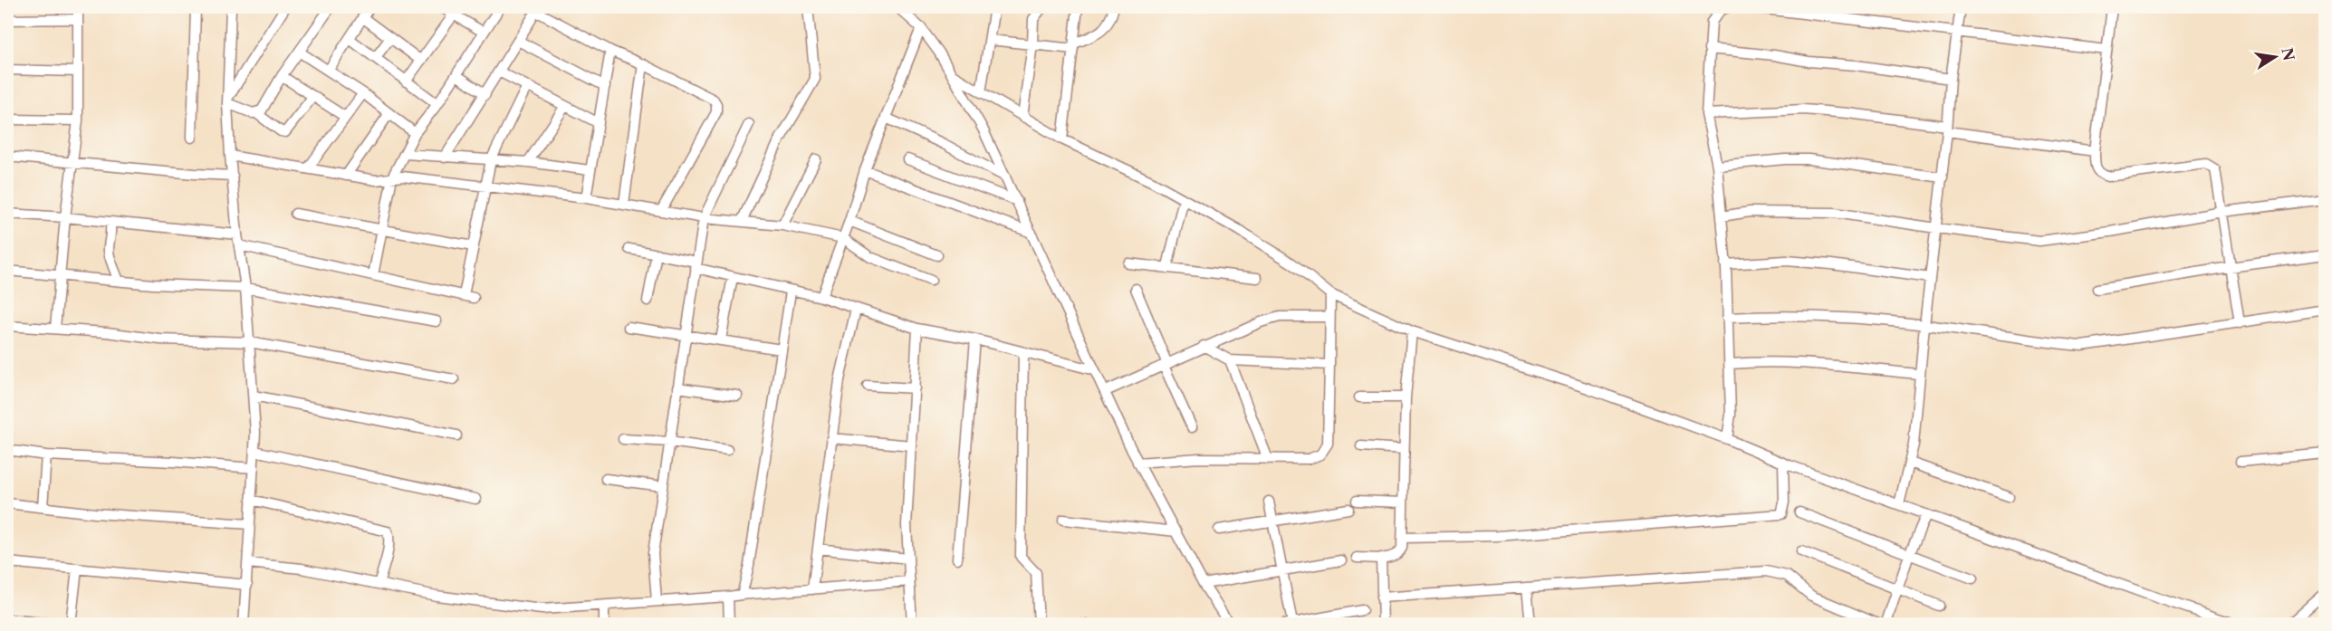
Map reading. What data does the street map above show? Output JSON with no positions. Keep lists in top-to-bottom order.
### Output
{
  "north": "right"
}
